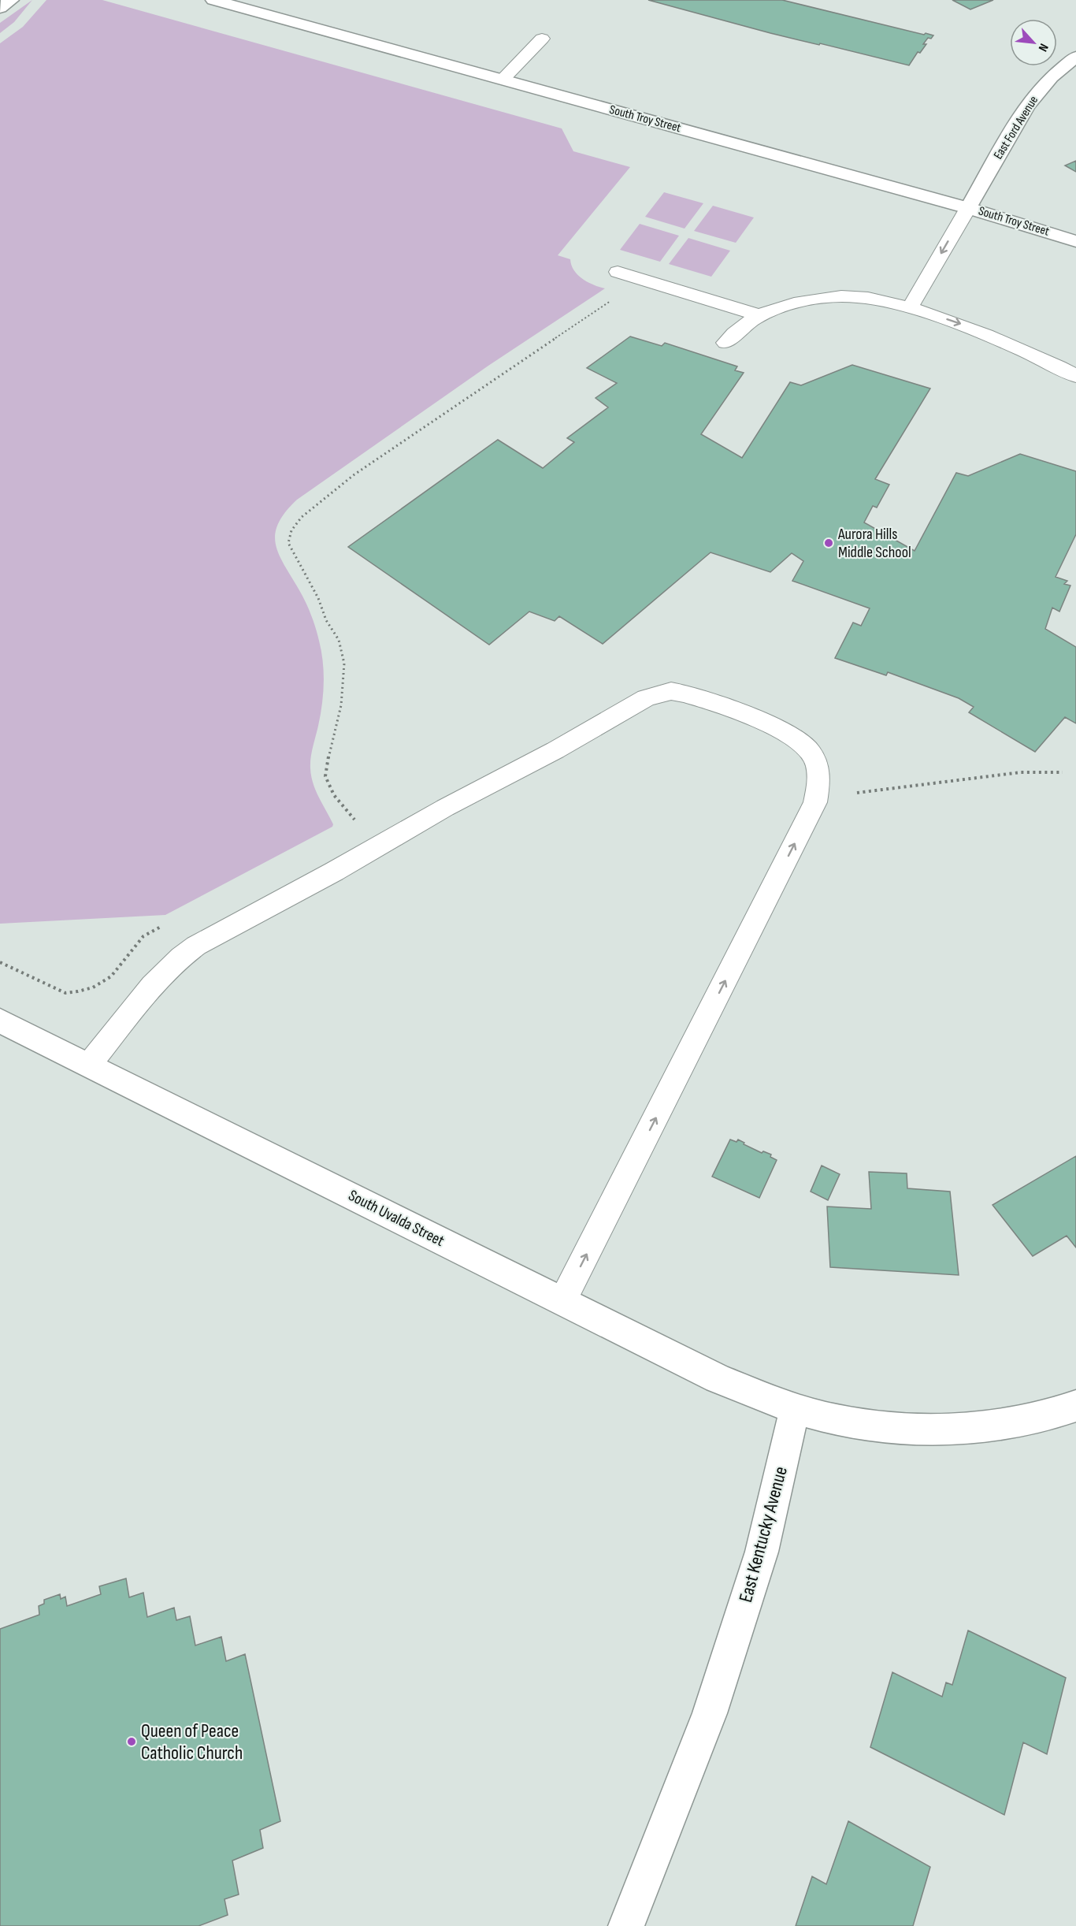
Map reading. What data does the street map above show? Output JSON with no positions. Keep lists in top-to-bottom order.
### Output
{
  "streets": {
    "street": [
      "South Troy Street",
      "East Ford Avenue",
      "South Uvalda Street",
      "East Kentucky Avenue"
    ]
  },
  "crossings": [
    ["South Troy Street", "East Ford Avenue"],
    ["South Uvalda Street", "East Kentucky Avenue"]
  ],
  "places": ["Aurora Hills Middle School", "Queen of Peace Catholic Church"],
  "north": "bottom right"
}
